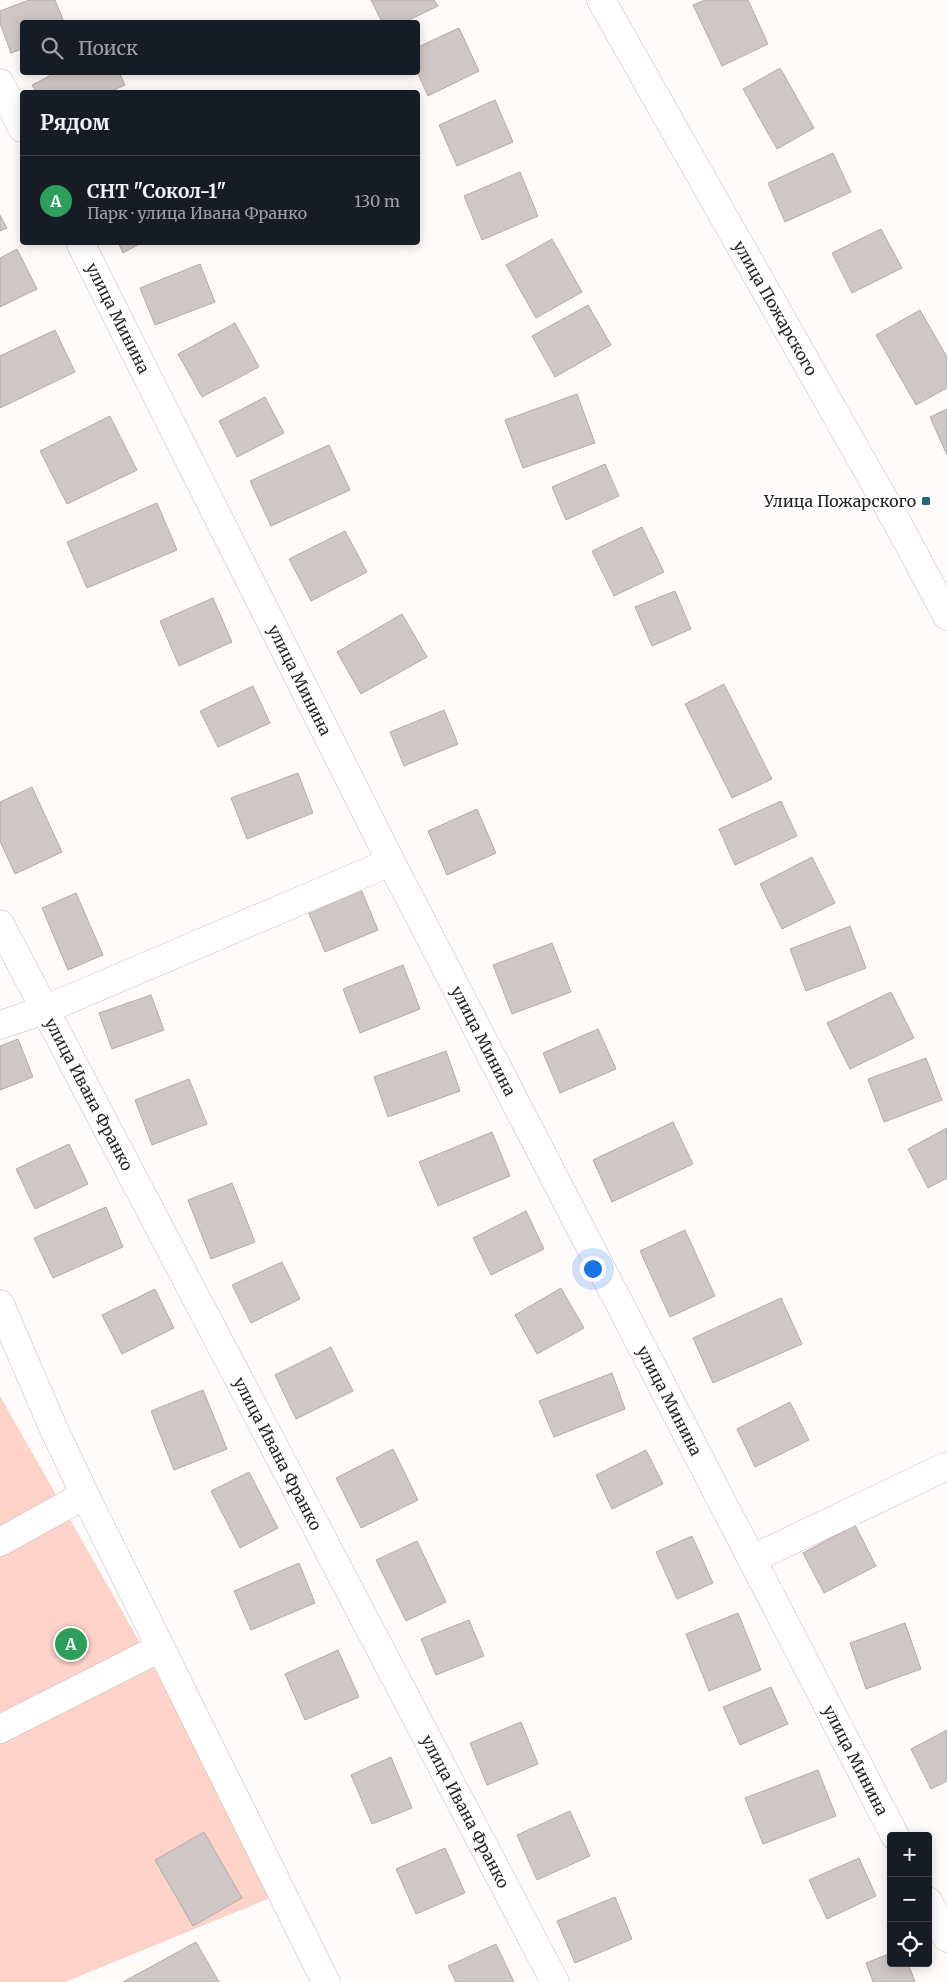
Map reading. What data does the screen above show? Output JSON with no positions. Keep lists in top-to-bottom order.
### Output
{
  "streets": {
    "street": ["улица Пожарского", "улица Минина", "улица Ивана Франко"]
  },
  "places": {
    "transit": ["Улица Пожарского"]
  },
  "page": {
    "search": "Поиск",
    "heading": "Рядом",
    "list": [
      {
        "mark": "A",
        "name": "СНТ \"Сокол-1\"",
        "note": "Парк · улица Ивана Франко",
        "value": "130 m"
      }
    ],
    "pins": "A",
    "map_buttons": ["+", "−"]
  }
}
